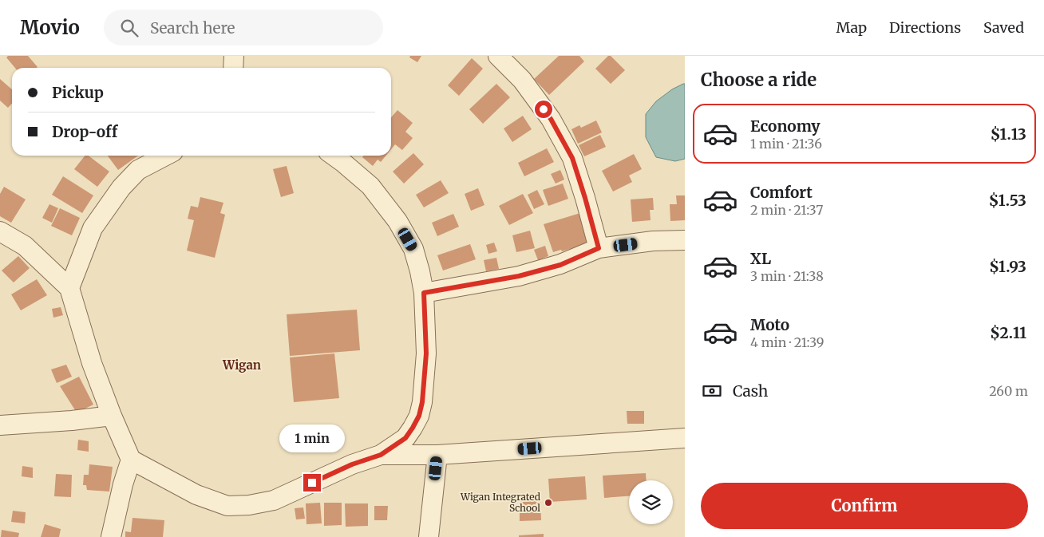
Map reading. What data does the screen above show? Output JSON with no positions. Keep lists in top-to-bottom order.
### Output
{
  "districts": ["Wigan"],
  "places": ["Wigan Integrated School"],
  "page": {
    "header": "Movio",
    "search": "Search here",
    "nav": ["Map", "Directions", "Saved"],
    "heading": "Choose a ride",
    "banner": ["Pickup", "Drop-off"],
    "list": [
      {
        "name": "Economy",
        "note": "1 min · 21:36",
        "value": "$1.13"
      },
      {
        "name": "Comfort",
        "note": "2 min · 21:37",
        "value": "$1.53"
      },
      {
        "name": "XL",
        "note": "3 min · 21:38",
        "value": "$1.93"
      },
      {
        "name": "Moto",
        "note": "4 min · 21:39",
        "value": "$2.11"
      }
    ],
    "pay": ["Cash", "260 m"],
    "bubble": "1 min",
    "buttons": "Confirm"
  }
}
